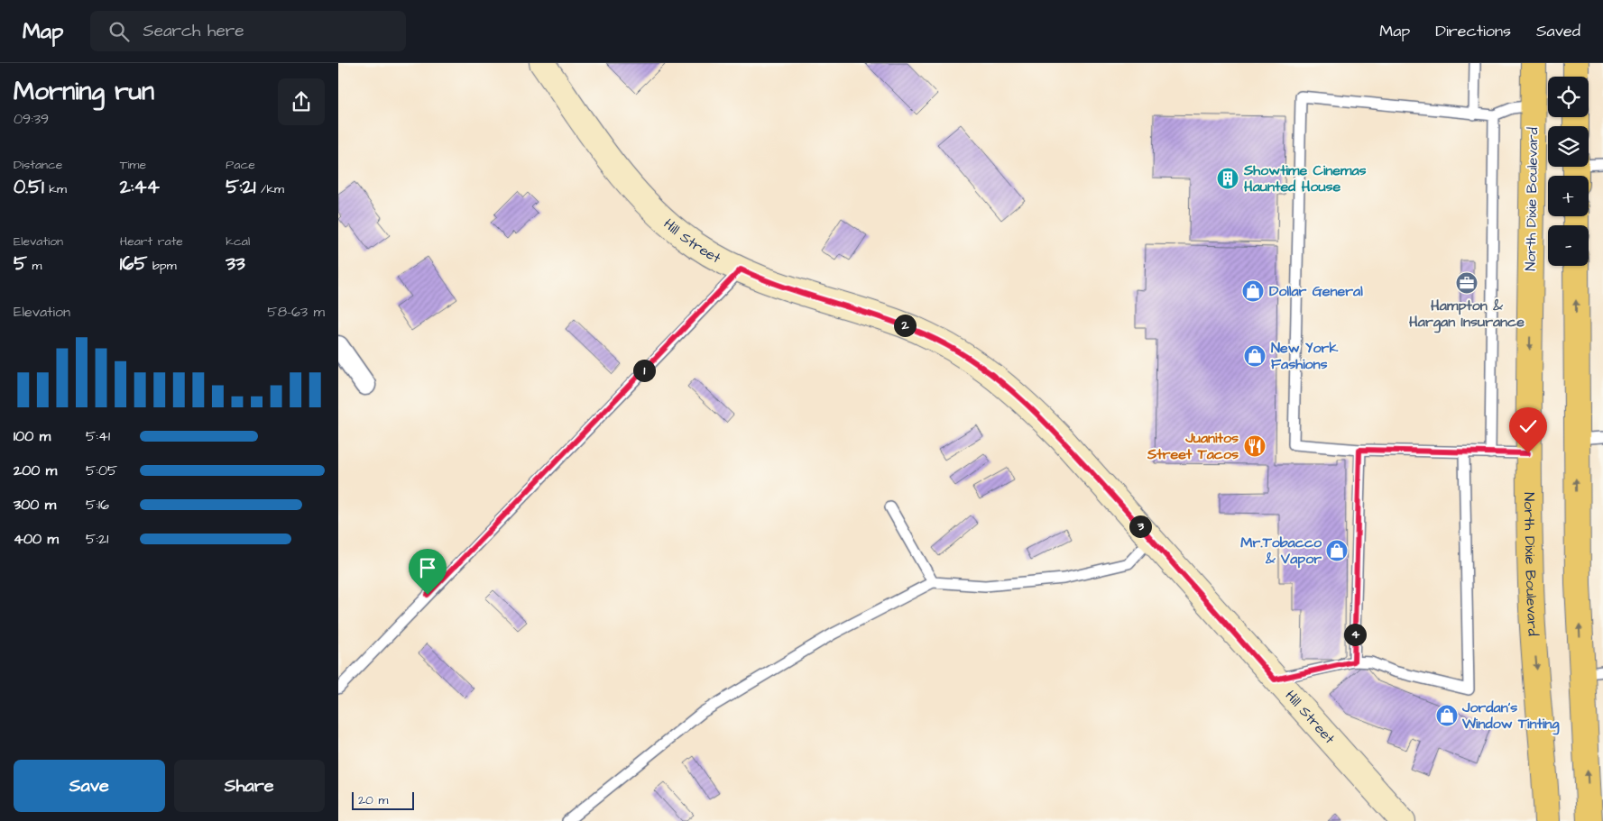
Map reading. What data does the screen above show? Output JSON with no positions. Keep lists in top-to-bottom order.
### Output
{
  "streets": {
    "highway": ["North Dixie Boulevard"],
    "street": ["Hill Street"]
  },
  "places": {
    "building": ["Showtime Cinemas Haunted House"],
    "office": ["Hampton & Hargan Insurance"],
    "shop": [
      "Dollar General",
      "New York Fashions",
      "Mr.Tobacco & Vapor",
      "Jordan's Window Tinting"
    ],
    "restaurant": ["Juanitos Street Tacos"]
  },
  "scale_bar": "20 m",
  "page": {
    "header": "Map",
    "search": "Search here",
    "nav": ["Map", "Directions", "Saved"],
    "heading": ["Morning run", "09:39"],
    "map_buttons": ["+", "−"],
    "stats": [
      ["Distance", "0.51 km"],
      ["Time", "2:44"],
      ["Pace", "5:21 /km"],
      ["Elevation", "5 m"],
      ["Heart rate", "165 bpm"],
      ["kcal", "33"]
    ],
    "chart": ["Elevation", "58–63 m"],
    "pins": [
      "2",
      "1",
      "3",
      "4"
    ],
    "list": [
      {
        "name": "100 m",
        "note": "5:41"
      },
      {
        "name": "200 m",
        "note": "5:05"
      },
      {
        "name": "300 m",
        "note": "5:16"
      },
      {
        "name": "400 m",
        "note": "5:21"
      }
    ],
    "buttons": ["Save", "Share"],
    "scale": "20 m"
  }
}
